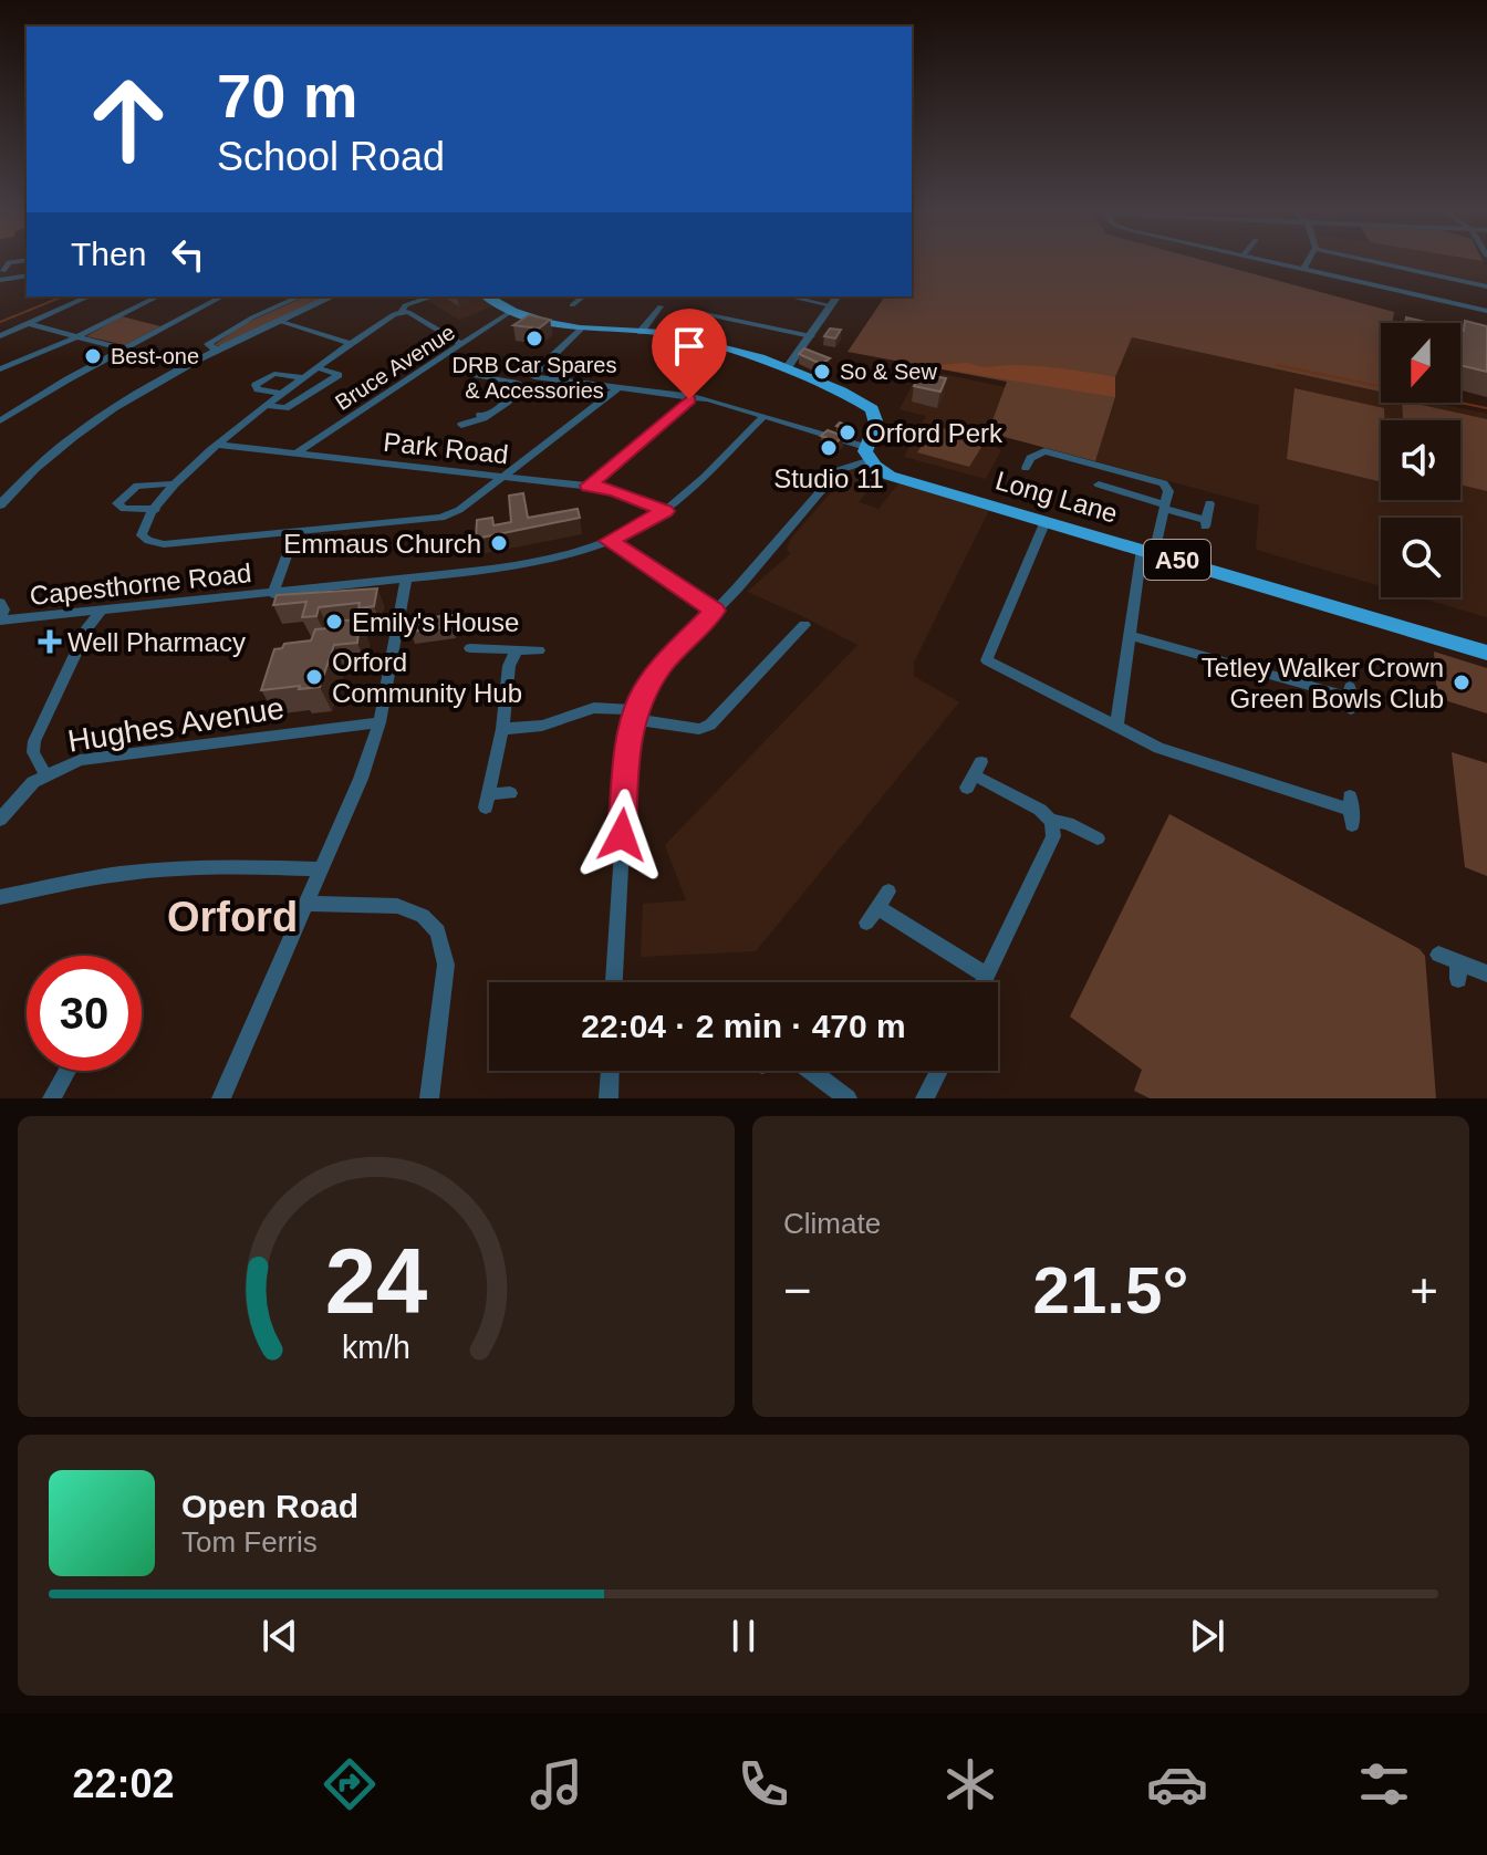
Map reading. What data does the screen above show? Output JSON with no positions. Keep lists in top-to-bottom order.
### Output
{
  "streets": {
    "main road": ["Long Lane", "A50"],
    "street": [
      "Bruce Avenue",
      "Park Road",
      "Capesthorne Road",
      "Hughes Avenue"
    ]
  },
  "crossings": [
    ["Bruce Avenue", "Park Road"],
    ["Park Road", "Capesthorne Road"]
  ],
  "districts": ["Orford"],
  "places": {
    "other": [
      "DRB Car Spares & Accessories",
      "Best-one",
      "So & Sew",
      "Orford Perk",
      "Studio 11",
      "Emmaus Church",
      "Emily's House",
      "Orford Community Hub",
      "Tetley Walker Crown Green Bowls Club"
    ],
    "health": ["Well Pharmacy"]
  },
  "north": "bottom",
  "page": {
    "turn": ["70 m", "School Road"],
    "then": "Then",
    "limit": "30",
    "trip": "22:04 · 2 min · 470 m",
    "tile": "Climate",
    "heat": ["−", "21.5°", "+"],
    "song": ["Open Road", "Tom Ferris"],
    "tabs": "22:02",
    "gauge": ["24", "km/h"]
  }
}
